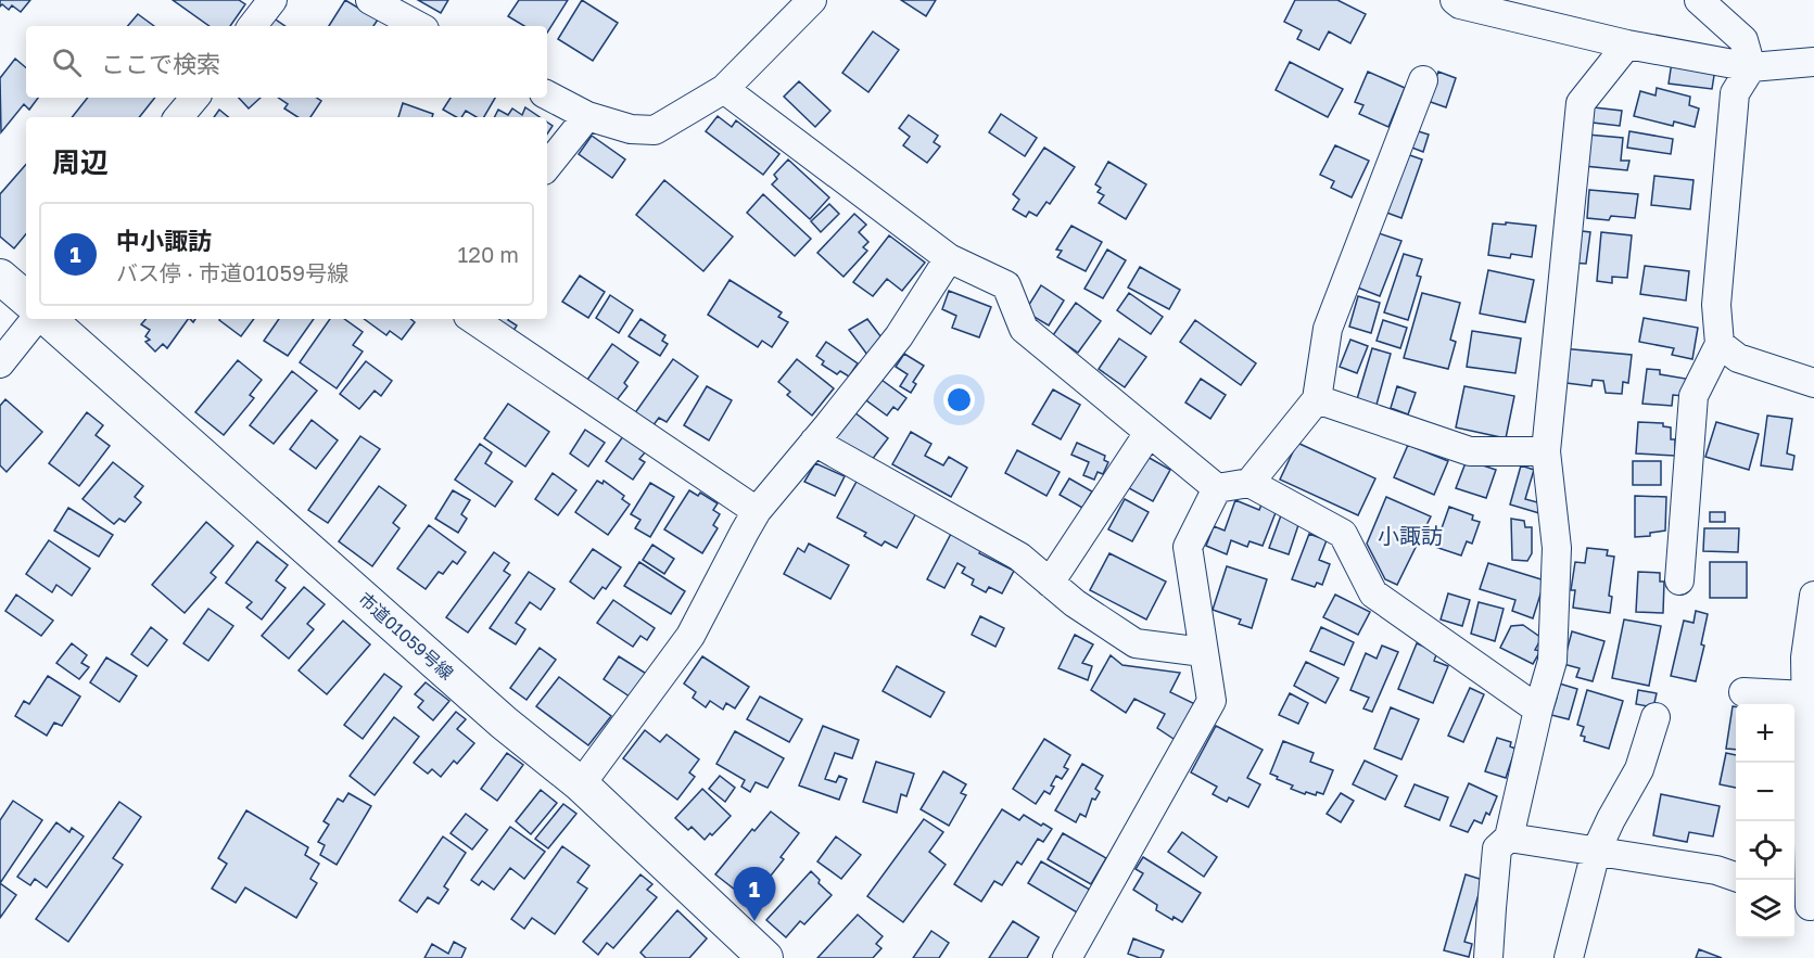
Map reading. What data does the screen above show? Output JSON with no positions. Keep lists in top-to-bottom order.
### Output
{
  "streets": {
    "street": ["市道01059号線"]
  },
  "districts": ["小諏訪"],
  "page": {
    "search": "ここで検索",
    "heading": "周辺",
    "list": [
      {
        "mark": "1",
        "name": "中小諏訪",
        "note": "バス停 · 市道01059号線",
        "value": "120 m"
      }
    ],
    "map_buttons": ["+", "−"],
    "pins": "1"
  }
}
